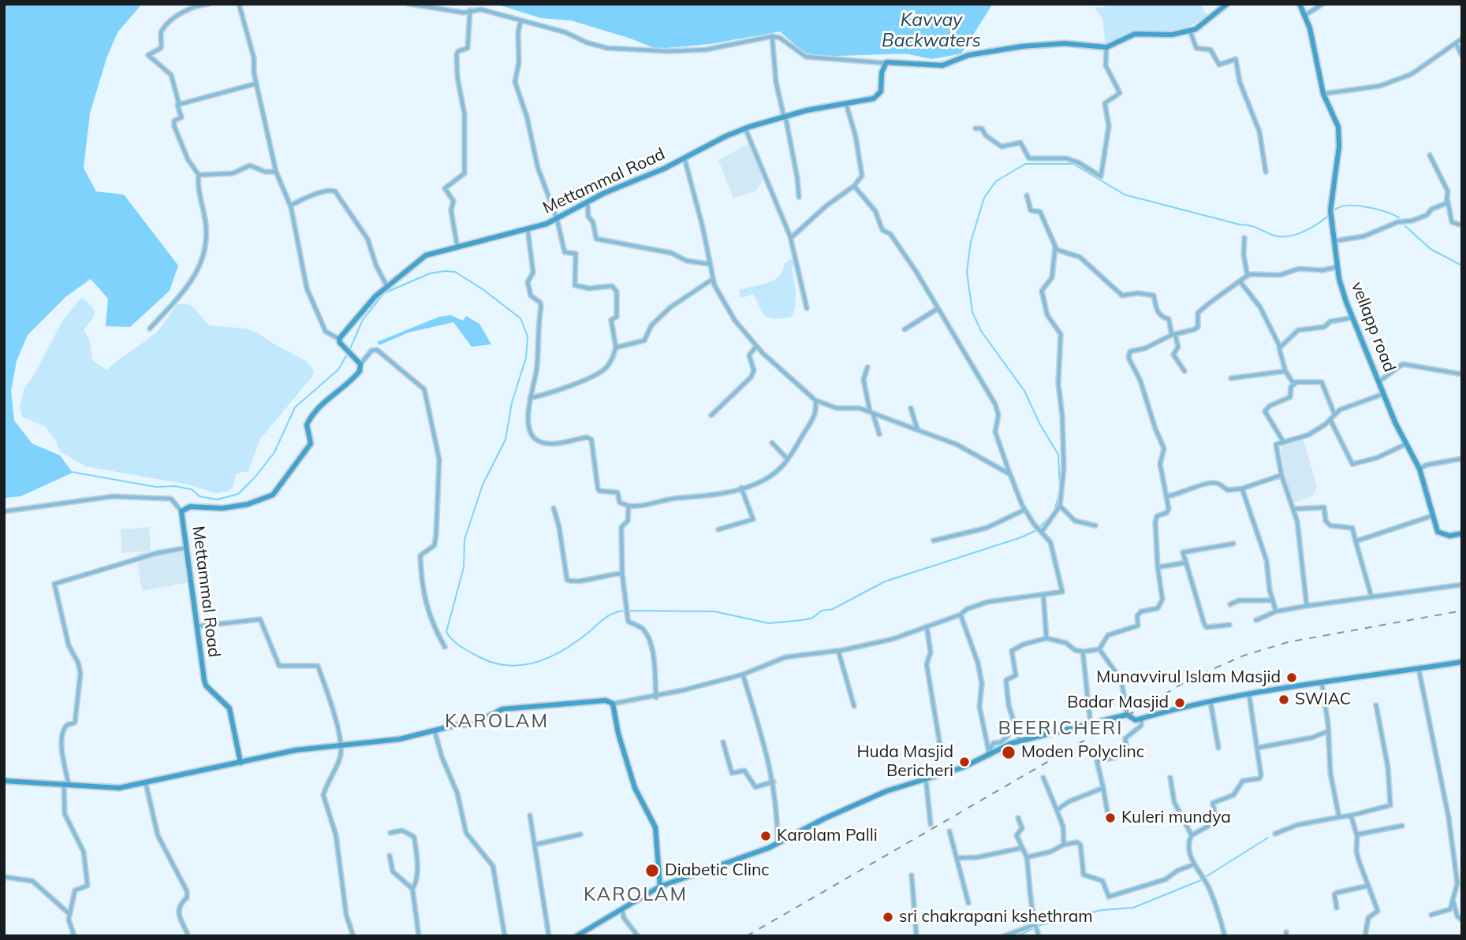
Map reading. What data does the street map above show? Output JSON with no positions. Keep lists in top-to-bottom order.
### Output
{
  "streets": {
    "main road": ["Mettammal Road", "vellapp road"]
  },
  "districts": ["KAROLAM", "BEERICHERI", "KAROLAM"],
  "water": ["Kavvay Backwaters"],
  "places": [
    "Munavvirul Islam Masjid",
    "SWIAC",
    "Badar Masjid",
    "Moden Polyclinc",
    "Huda Masjid Bericheri",
    "Kuleri mundya",
    "Karolam Palli",
    "Diabetic Clinc",
    "sri chakrapani kshethram"
  ]
}
